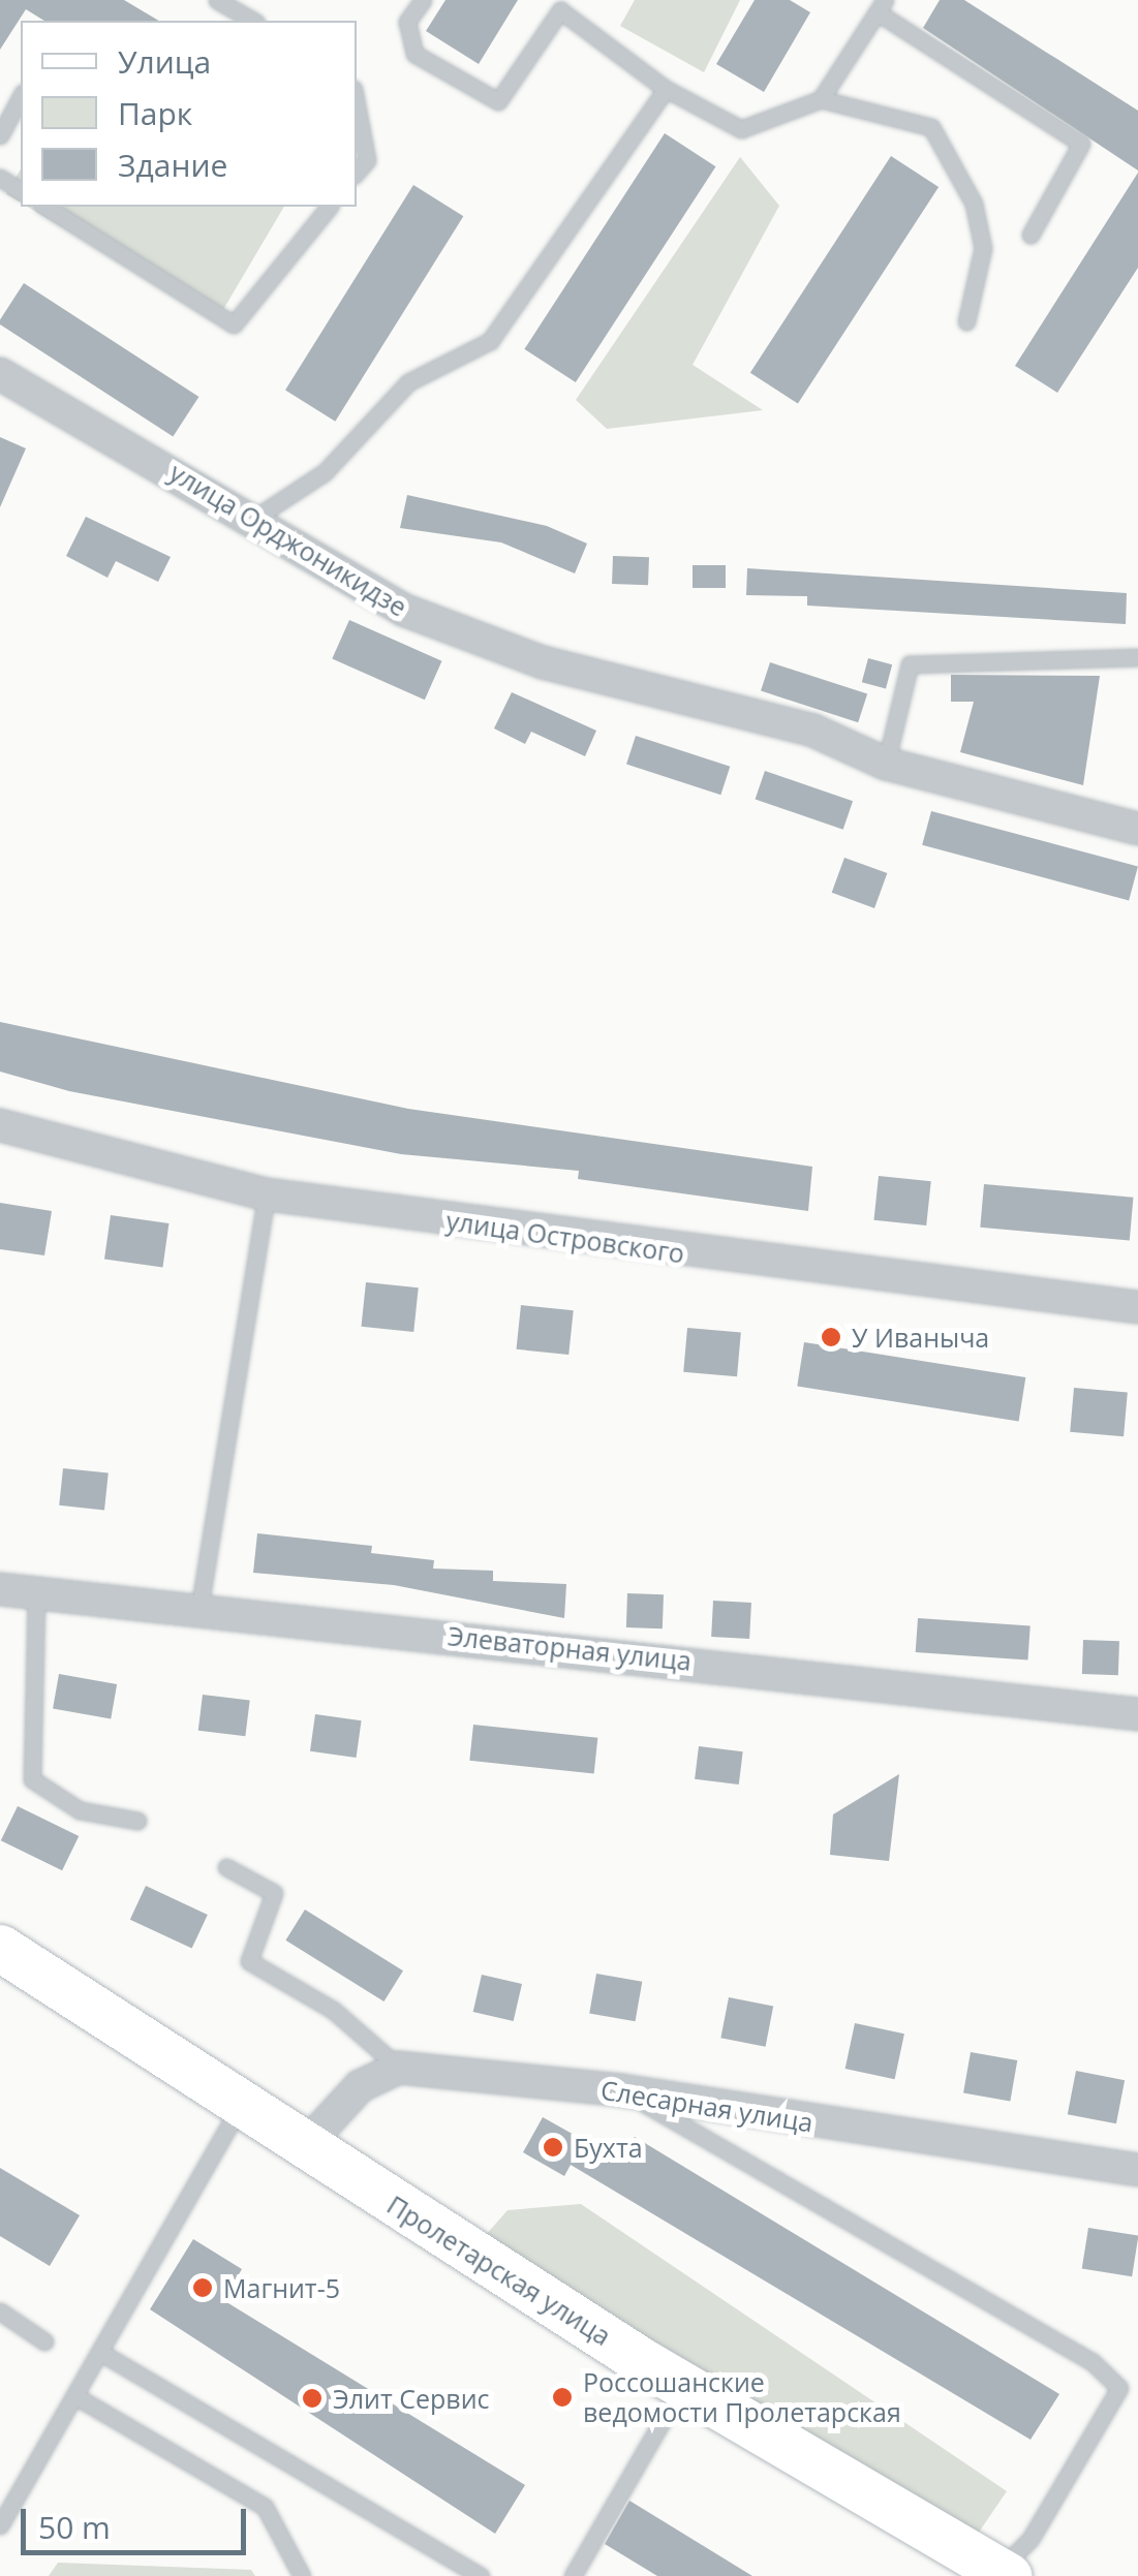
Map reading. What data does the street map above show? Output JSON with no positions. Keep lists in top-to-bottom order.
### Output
{
  "streets": {
    "main road": ["Пролетарская улица"],
    "street": [
      "улица Орджоникидзе",
      "улица Островского",
      "Элеваторная улица",
      "Слесарная улица"
    ]
  },
  "places": [
    "У Иваныча",
    "Бухта",
    "Магнит-5",
    "Россошанские ведомости Пролетарская",
    "Элит Сервис"
  ],
  "legend": ["Улица", "Парк", "Здание"],
  "scale_bar": "50 m"
}
